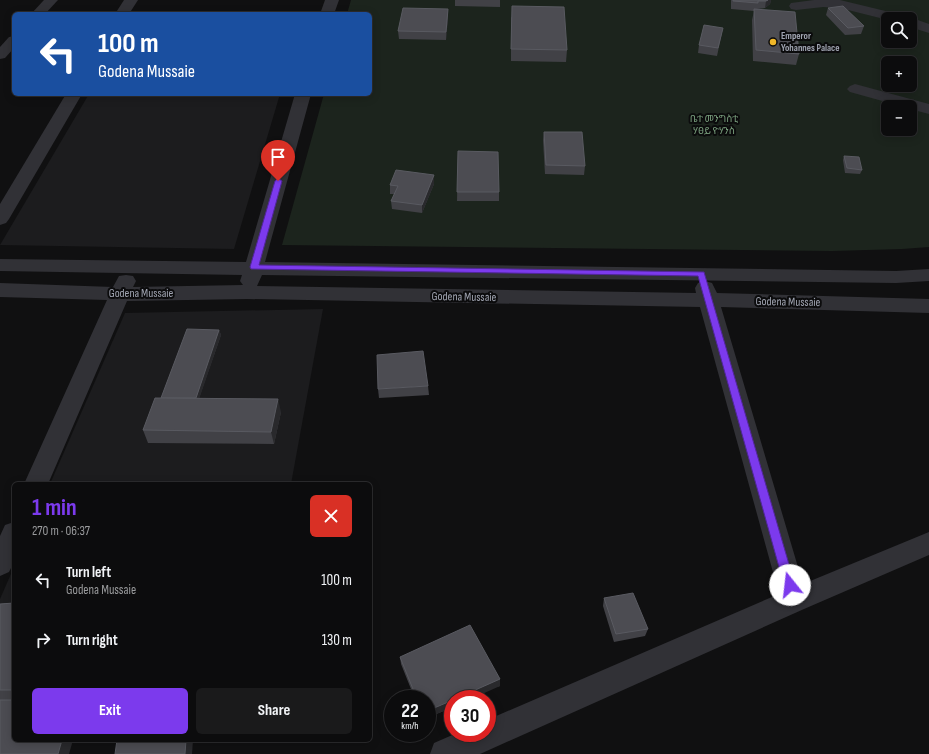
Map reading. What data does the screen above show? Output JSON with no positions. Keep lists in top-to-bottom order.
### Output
{
  "streets": {
    "street": ["Godena Mussaie"]
  },
  "parks": ["ቤተ መንግስቲ ሃፀይ ዮሃንስ"],
  "places": ["Emperor Yohannes Palace"],
  "page": {
    "map_buttons": ["+", "−"],
    "turn": ["100 m", "Godena Mussaie"],
    "heading": ["1 min", "270 m · 06:37"],
    "list": [
      {
        "name": "Turn left",
        "note": "Godena Mussaie",
        "value": "100 m"
      },
      {
        "name": "Turn right",
        "value": "130 m"
      }
    ],
    "buttons": ["Exit", "Share"],
    "speed": "22 km/h",
    "limit": "30"
  }
}
